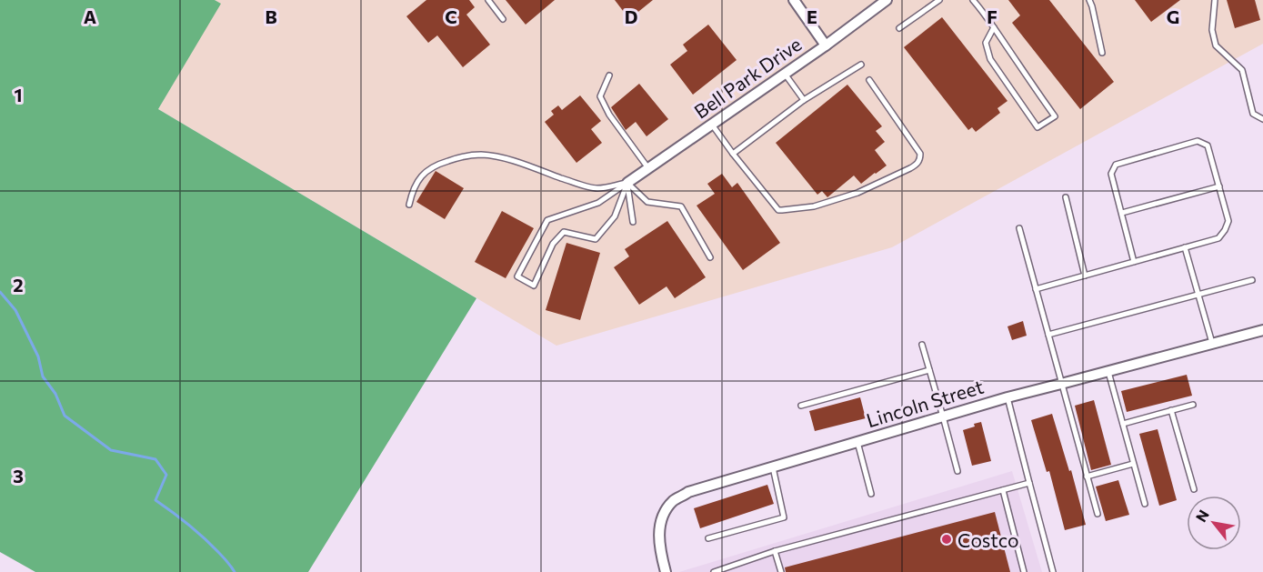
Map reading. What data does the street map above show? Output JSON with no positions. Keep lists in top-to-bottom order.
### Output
{
  "streets": {
    "street": ["Bell Park Drive", "Lincoln Street"]
  },
  "places": ["Costco"],
  "north": "top left",
  "grid": {
    "columns": [
      "A",
      "B",
      "C",
      "D",
      "E",
      "F",
      "G"
    ],
    "rows": ["1", "2", "3"]
  }
}
